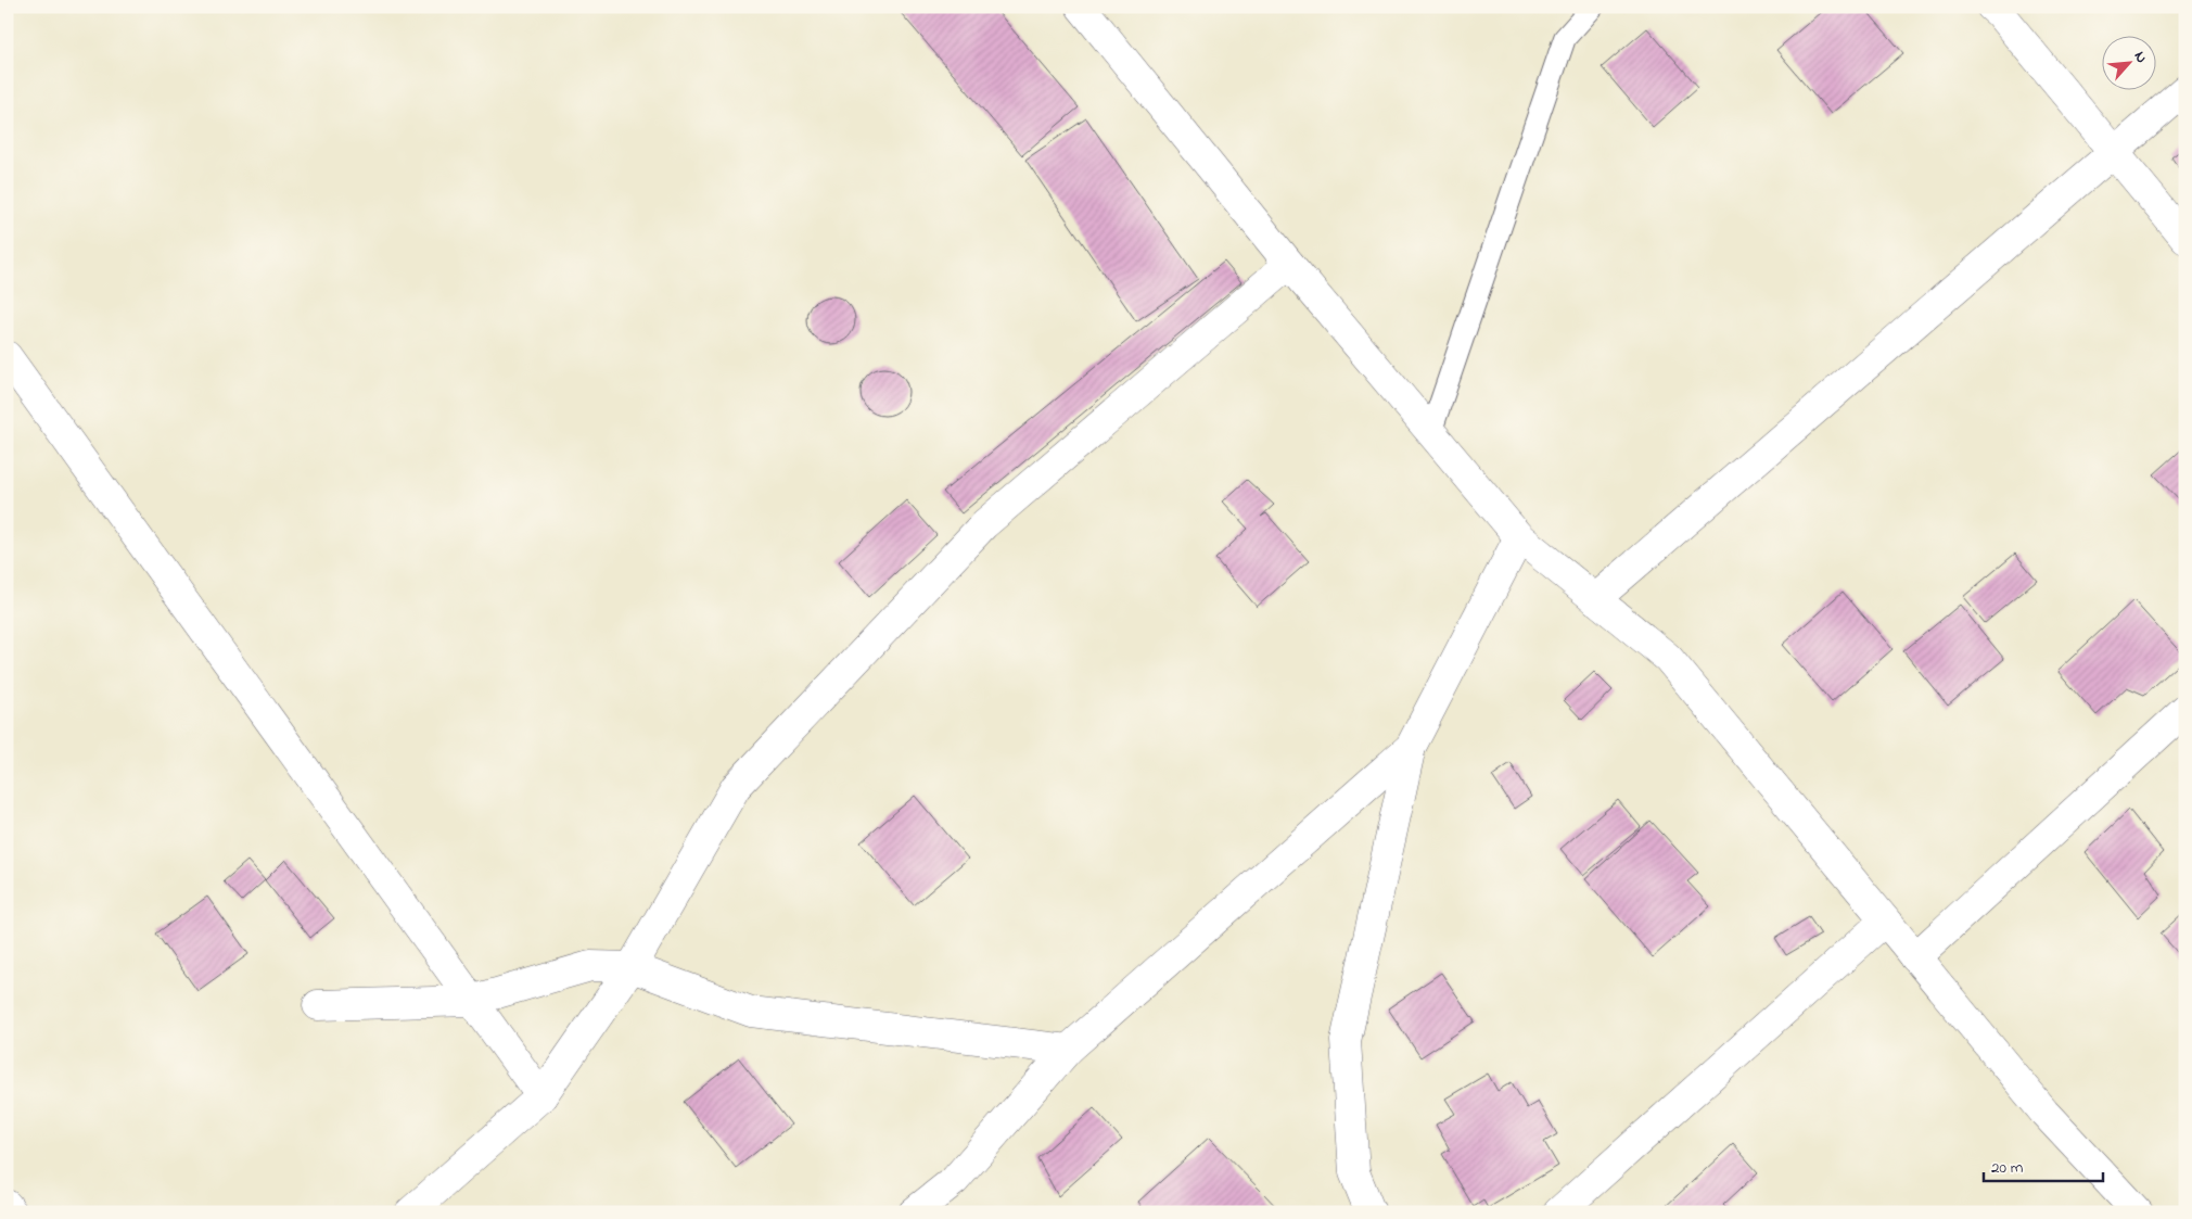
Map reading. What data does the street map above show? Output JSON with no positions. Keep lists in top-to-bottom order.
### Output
{
  "scale_bar": "20 m",
  "north": "top right"
}
